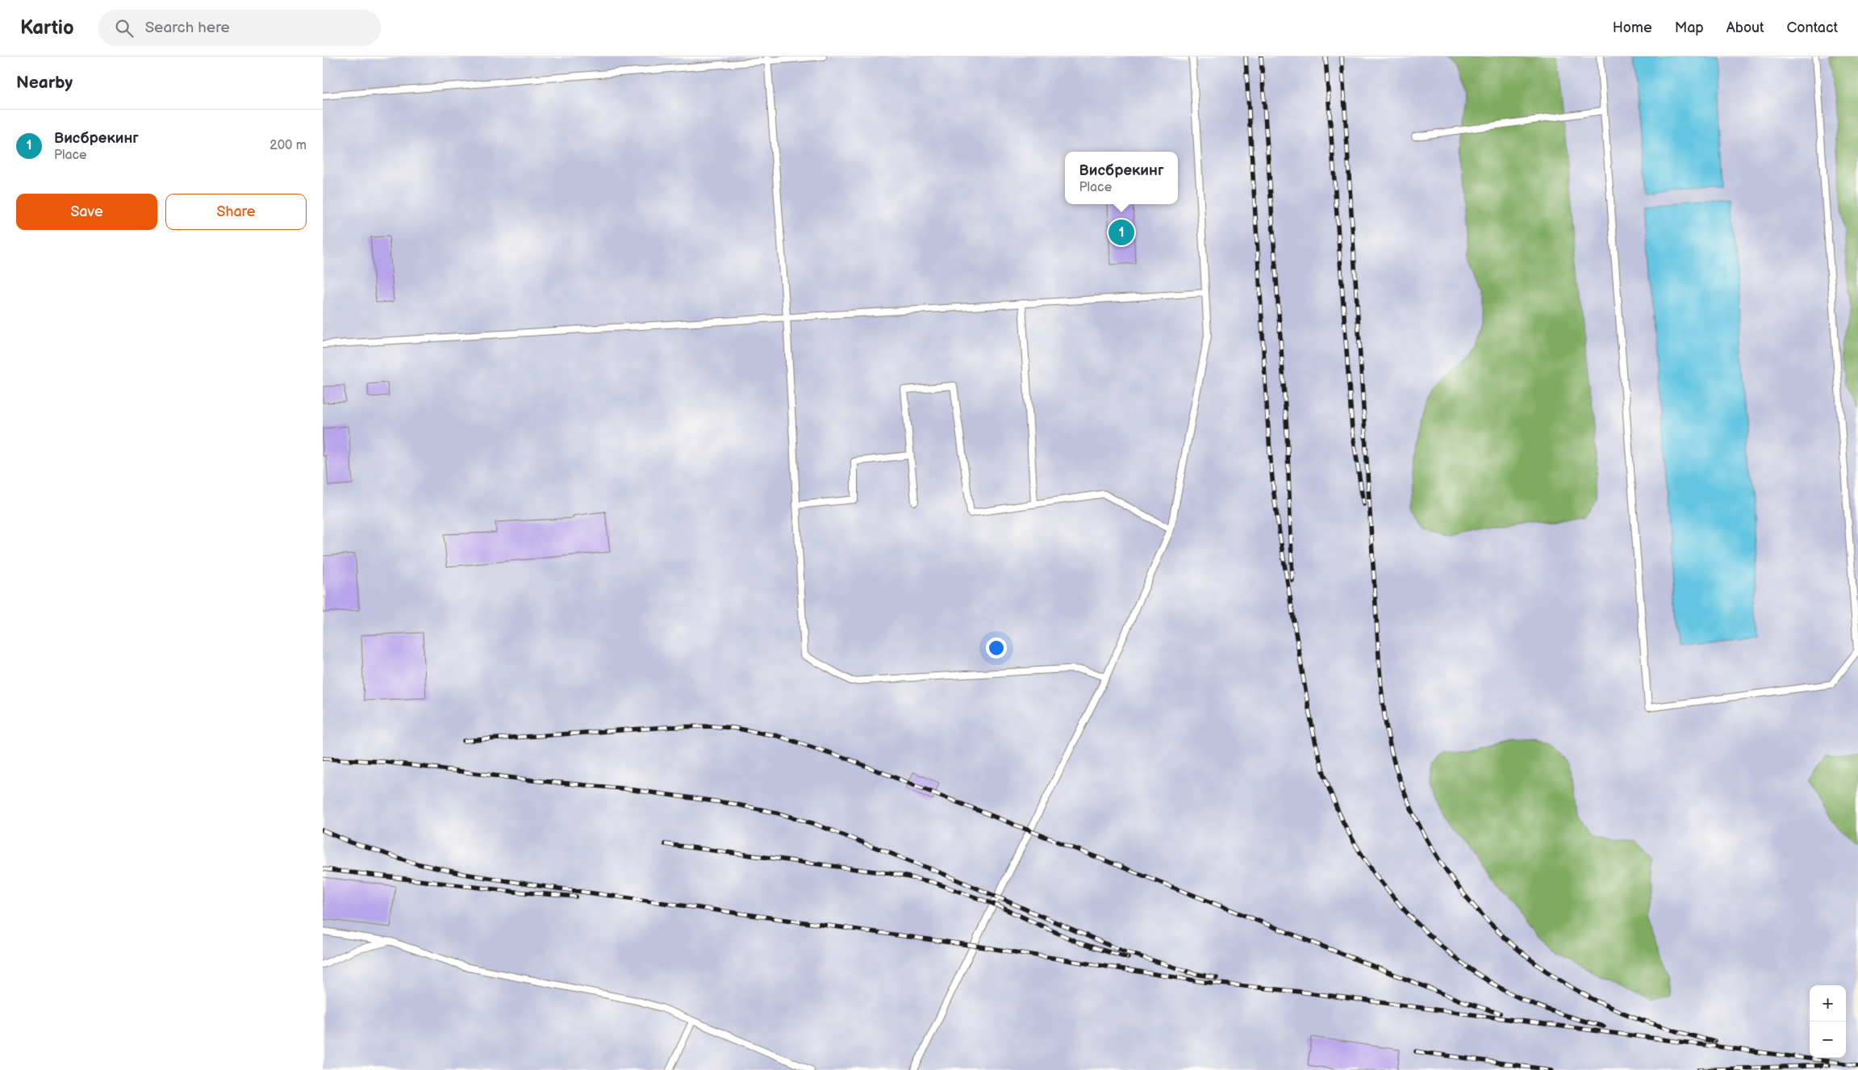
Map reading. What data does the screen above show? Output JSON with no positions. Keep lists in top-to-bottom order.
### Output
{
  "page": {
    "header": "Kartio",
    "search": "Search here",
    "nav": [
      "Home",
      "Map",
      "About",
      "Contact"
    ],
    "heading": "Nearby",
    "list": [
      {
        "mark": "1",
        "name": "Висбрекинг",
        "note": "Place",
        "value": "200 m"
      }
    ],
    "popup": ["Висбрекинг", "Place"],
    "buttons": ["Save", "Share"],
    "pins": "1",
    "map_buttons": ["+", "−"]
  }
}
